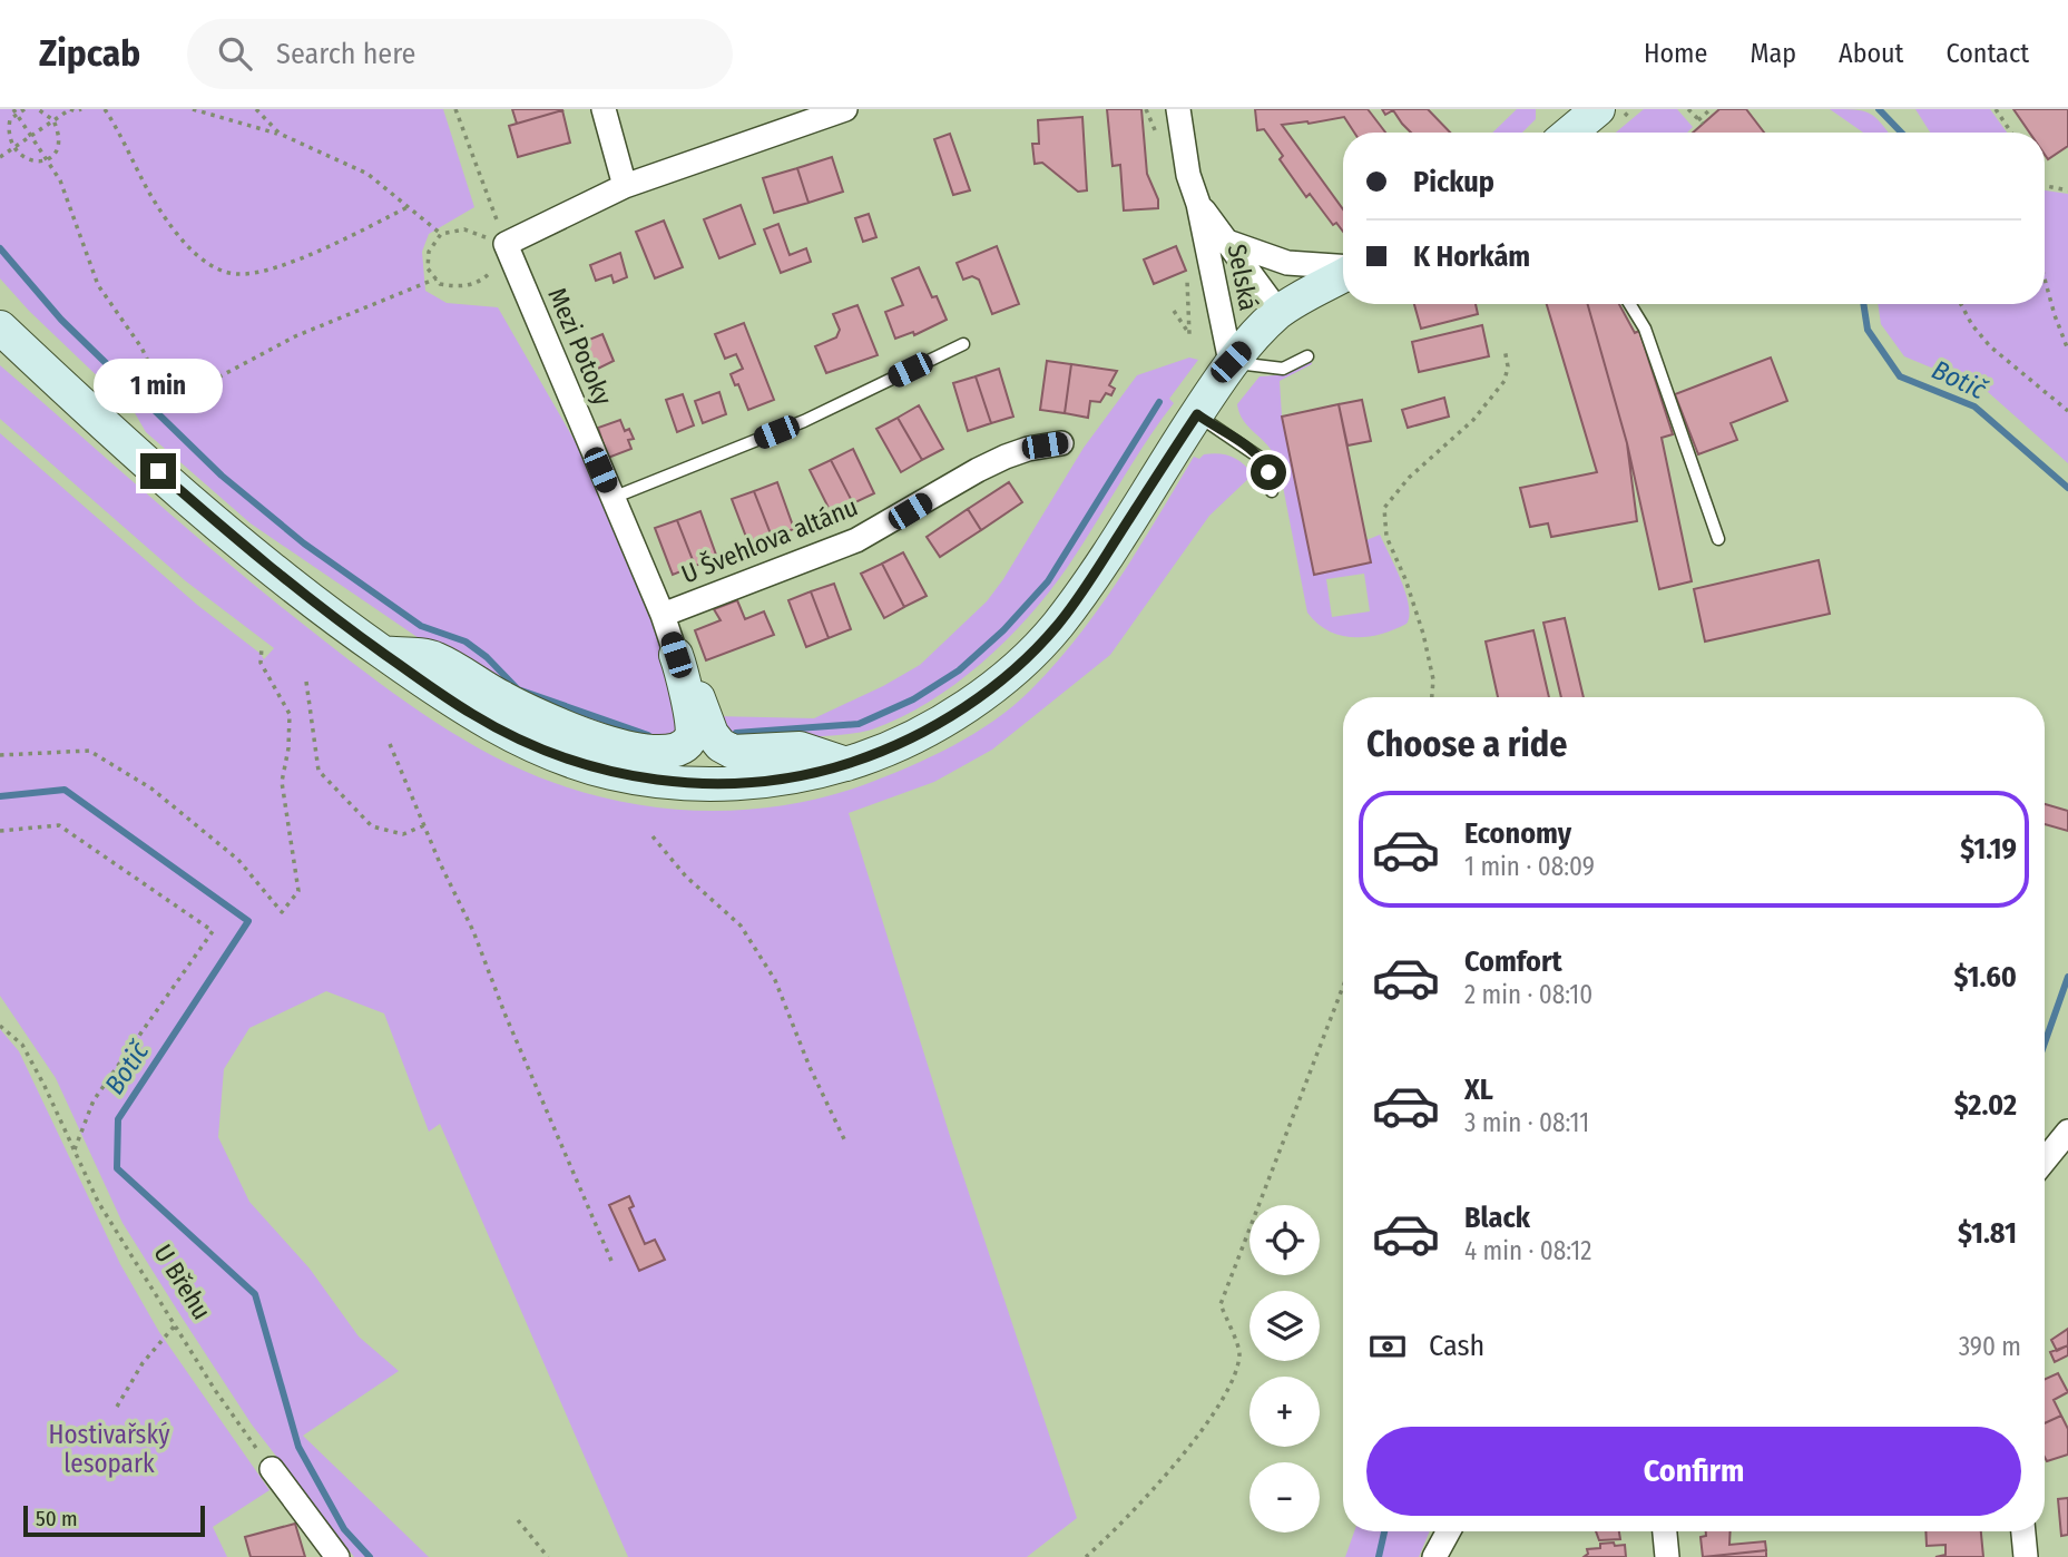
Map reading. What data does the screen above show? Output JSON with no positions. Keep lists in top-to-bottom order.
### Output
{
  "streets": {
    "street": ["Selská", "Mezi Potoky", "U Švehlova altánu"],
    "path": ["U Břehu"]
  },
  "crossings": [
    ["Mezi Potoky", "U Švehlova altánu"]
  ],
  "water": ["Botič"],
  "parks": ["Hostivařský lesopark"],
  "scale_bar": "50 m",
  "page": {
    "header": "Zipcab",
    "search": "Search here",
    "nav": [
      "Home",
      "Map",
      "About",
      "Contact"
    ],
    "banner": ["Pickup", "K Horkám"],
    "bubble": "1 min",
    "heading": "Choose a ride",
    "list": [
      {
        "name": "Economy",
        "note": "1 min · 08:09",
        "value": "$1.19"
      },
      {
        "name": "Comfort",
        "note": "2 min · 08:10",
        "value": "$1.60"
      },
      {
        "name": "XL",
        "note": "3 min · 08:11",
        "value": "$2.02"
      },
      {
        "name": "Black",
        "note": "4 min · 08:12",
        "value": "$1.81"
      }
    ],
    "map_buttons": ["+", "−"],
    "pay": ["Cash", "390 m"],
    "buttons": "Confirm",
    "scale": "50 m"
  }
}
